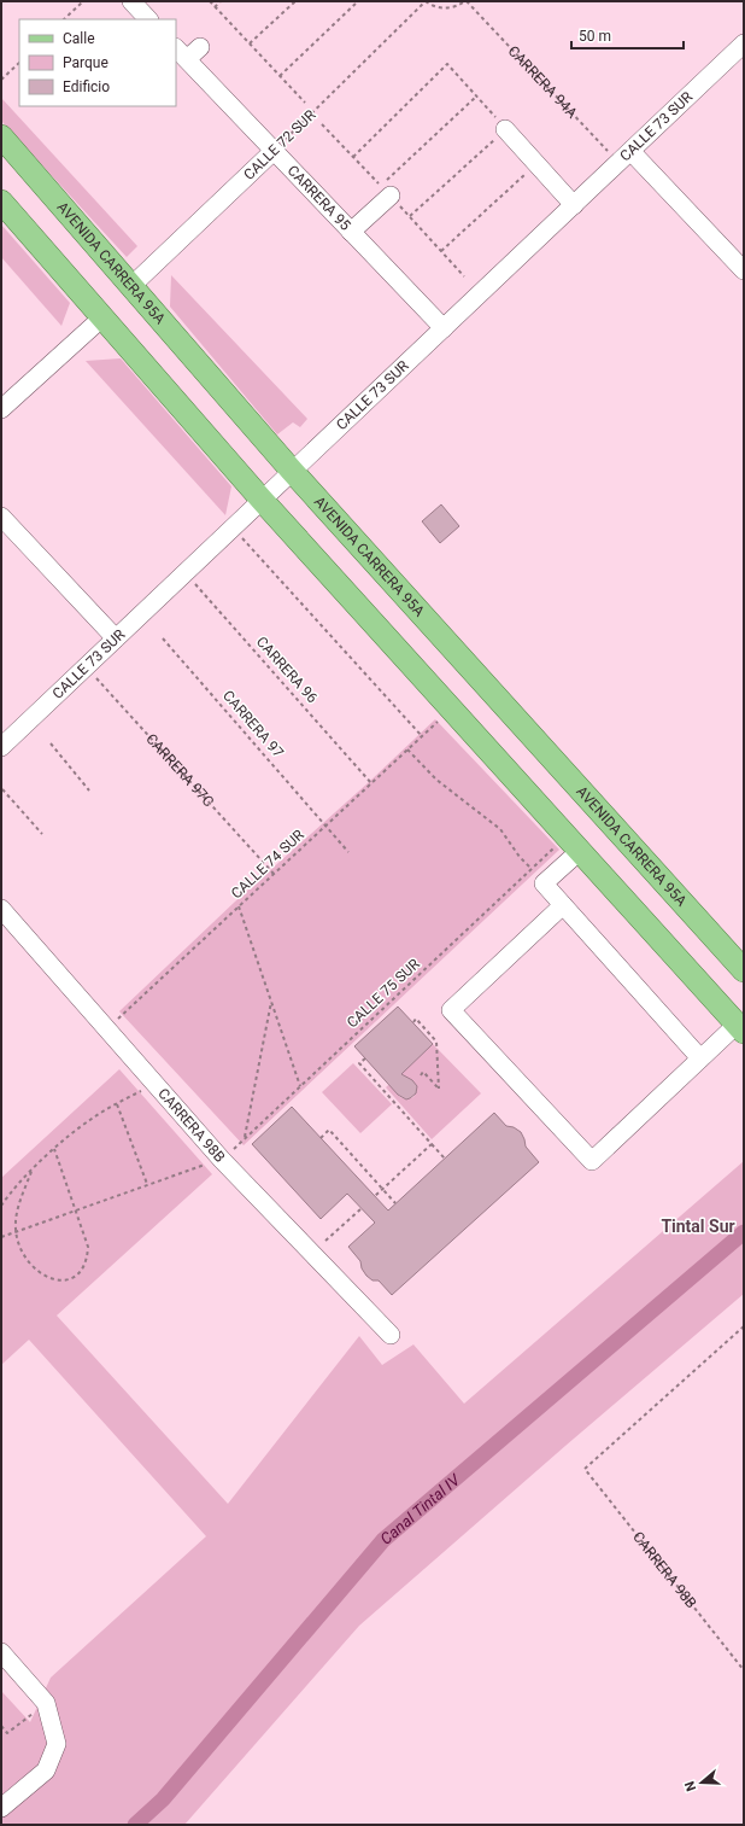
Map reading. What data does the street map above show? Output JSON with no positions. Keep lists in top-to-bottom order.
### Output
{
  "streets": {
    "main road": ["AVENIDA CARRERA 95A"],
    "street": [
      "CALLE 73 SUR",
      "CALLE 72 SUR",
      "CARRERA 95",
      "CARRERA 98B"
    ],
    "path": [
      "CARRERA 94A",
      "CARRERA 96",
      "CARRERA 97",
      "CARRERA 97C",
      "CALLE 74 SUR",
      "CALLE 75 SUR"
    ]
  },
  "crossings": [
    ["CARRERA 94A", "CALLE 73 SUR"],
    ["CALLE 73 SUR", "CARRERA 95"],
    ["CALLE 73 SUR", "AVENIDA CARRERA 95A"],
    ["CALLE 73 SUR", "CARRERA 96"],
    ["CALLE 73 SUR", "CARRERA 97C"],
    ["CALLE 72 SUR", "CARRERA 95"],
    ["CALLE 72 SUR", "AVENIDA CARRERA 95A"],
    ["CARRERA 96", "CALLE 74 SUR"],
    ["CARRERA 97", "CALLE 74 SUR"],
    ["CARRERA 97C", "CALLE 74 SUR"],
    ["CALLE 74 SUR", "CARRERA 98B"],
    ["CALLE 75 SUR", "CARRERA 98B"]
  ],
  "districts": ["Tintal Sur"],
  "water": ["Canal Tintal IV"],
  "legend": ["Calle", "Parque", "Edificio"],
  "scale_bar": "50 m",
  "north": "left"
}
